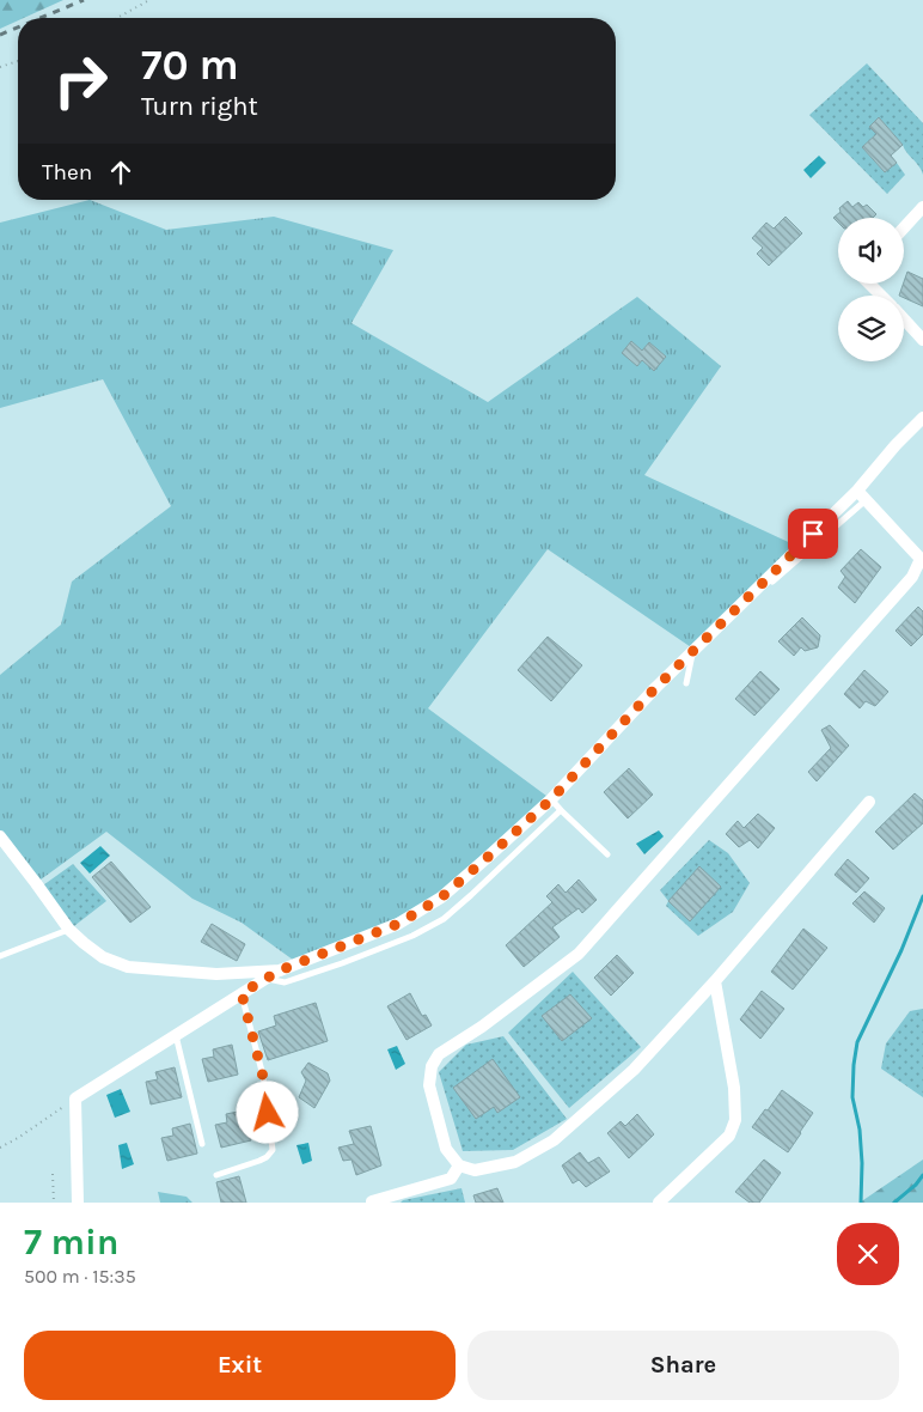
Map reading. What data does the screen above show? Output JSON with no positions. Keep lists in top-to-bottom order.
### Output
{
  "page": {
    "turn": ["70 m", "Turn right"],
    "then": "Then",
    "heading": ["7 min", "500 m · 15:35"],
    "buttons": ["Exit", "Share"]
  }
}
